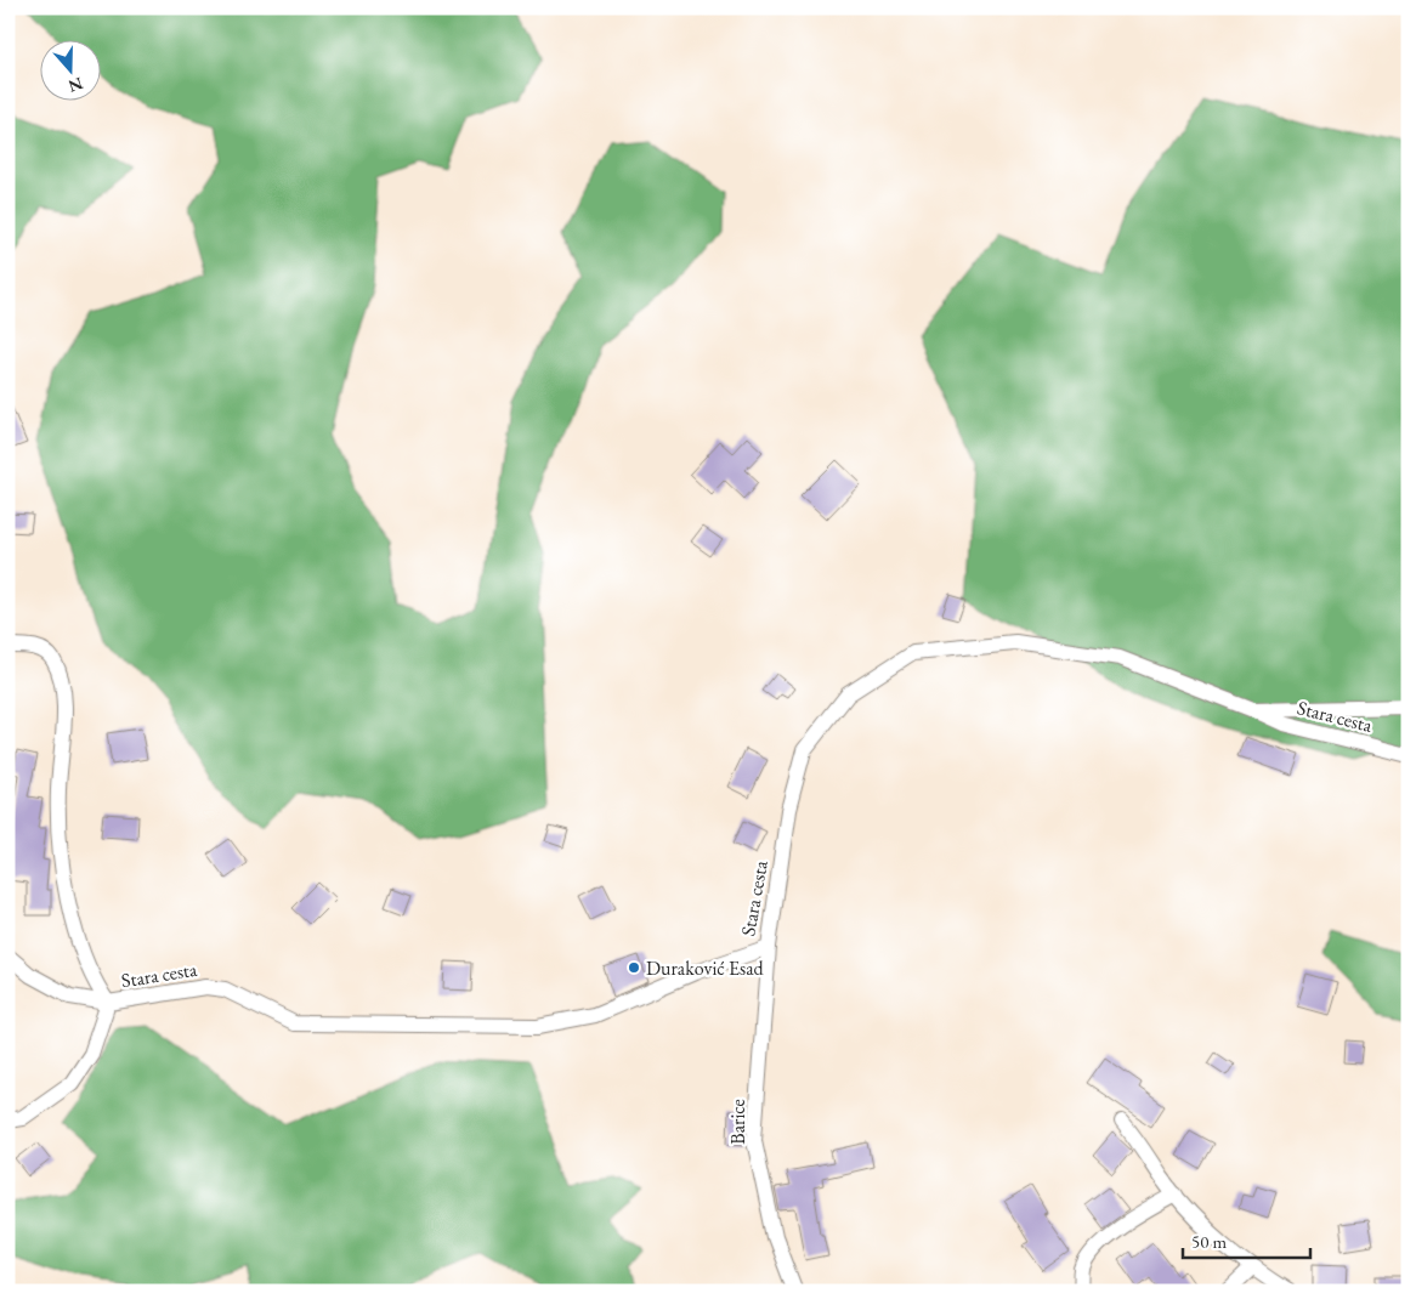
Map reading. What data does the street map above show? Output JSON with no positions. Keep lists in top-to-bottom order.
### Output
{
  "streets": {
    "street": ["Stara cesta", "Barice"]
  },
  "crossings": [
    ["Stara cesta", "Barice"]
  ],
  "places": ["Duraković Esad"],
  "scale_bar": "50 m",
  "north": "bottom"
}
